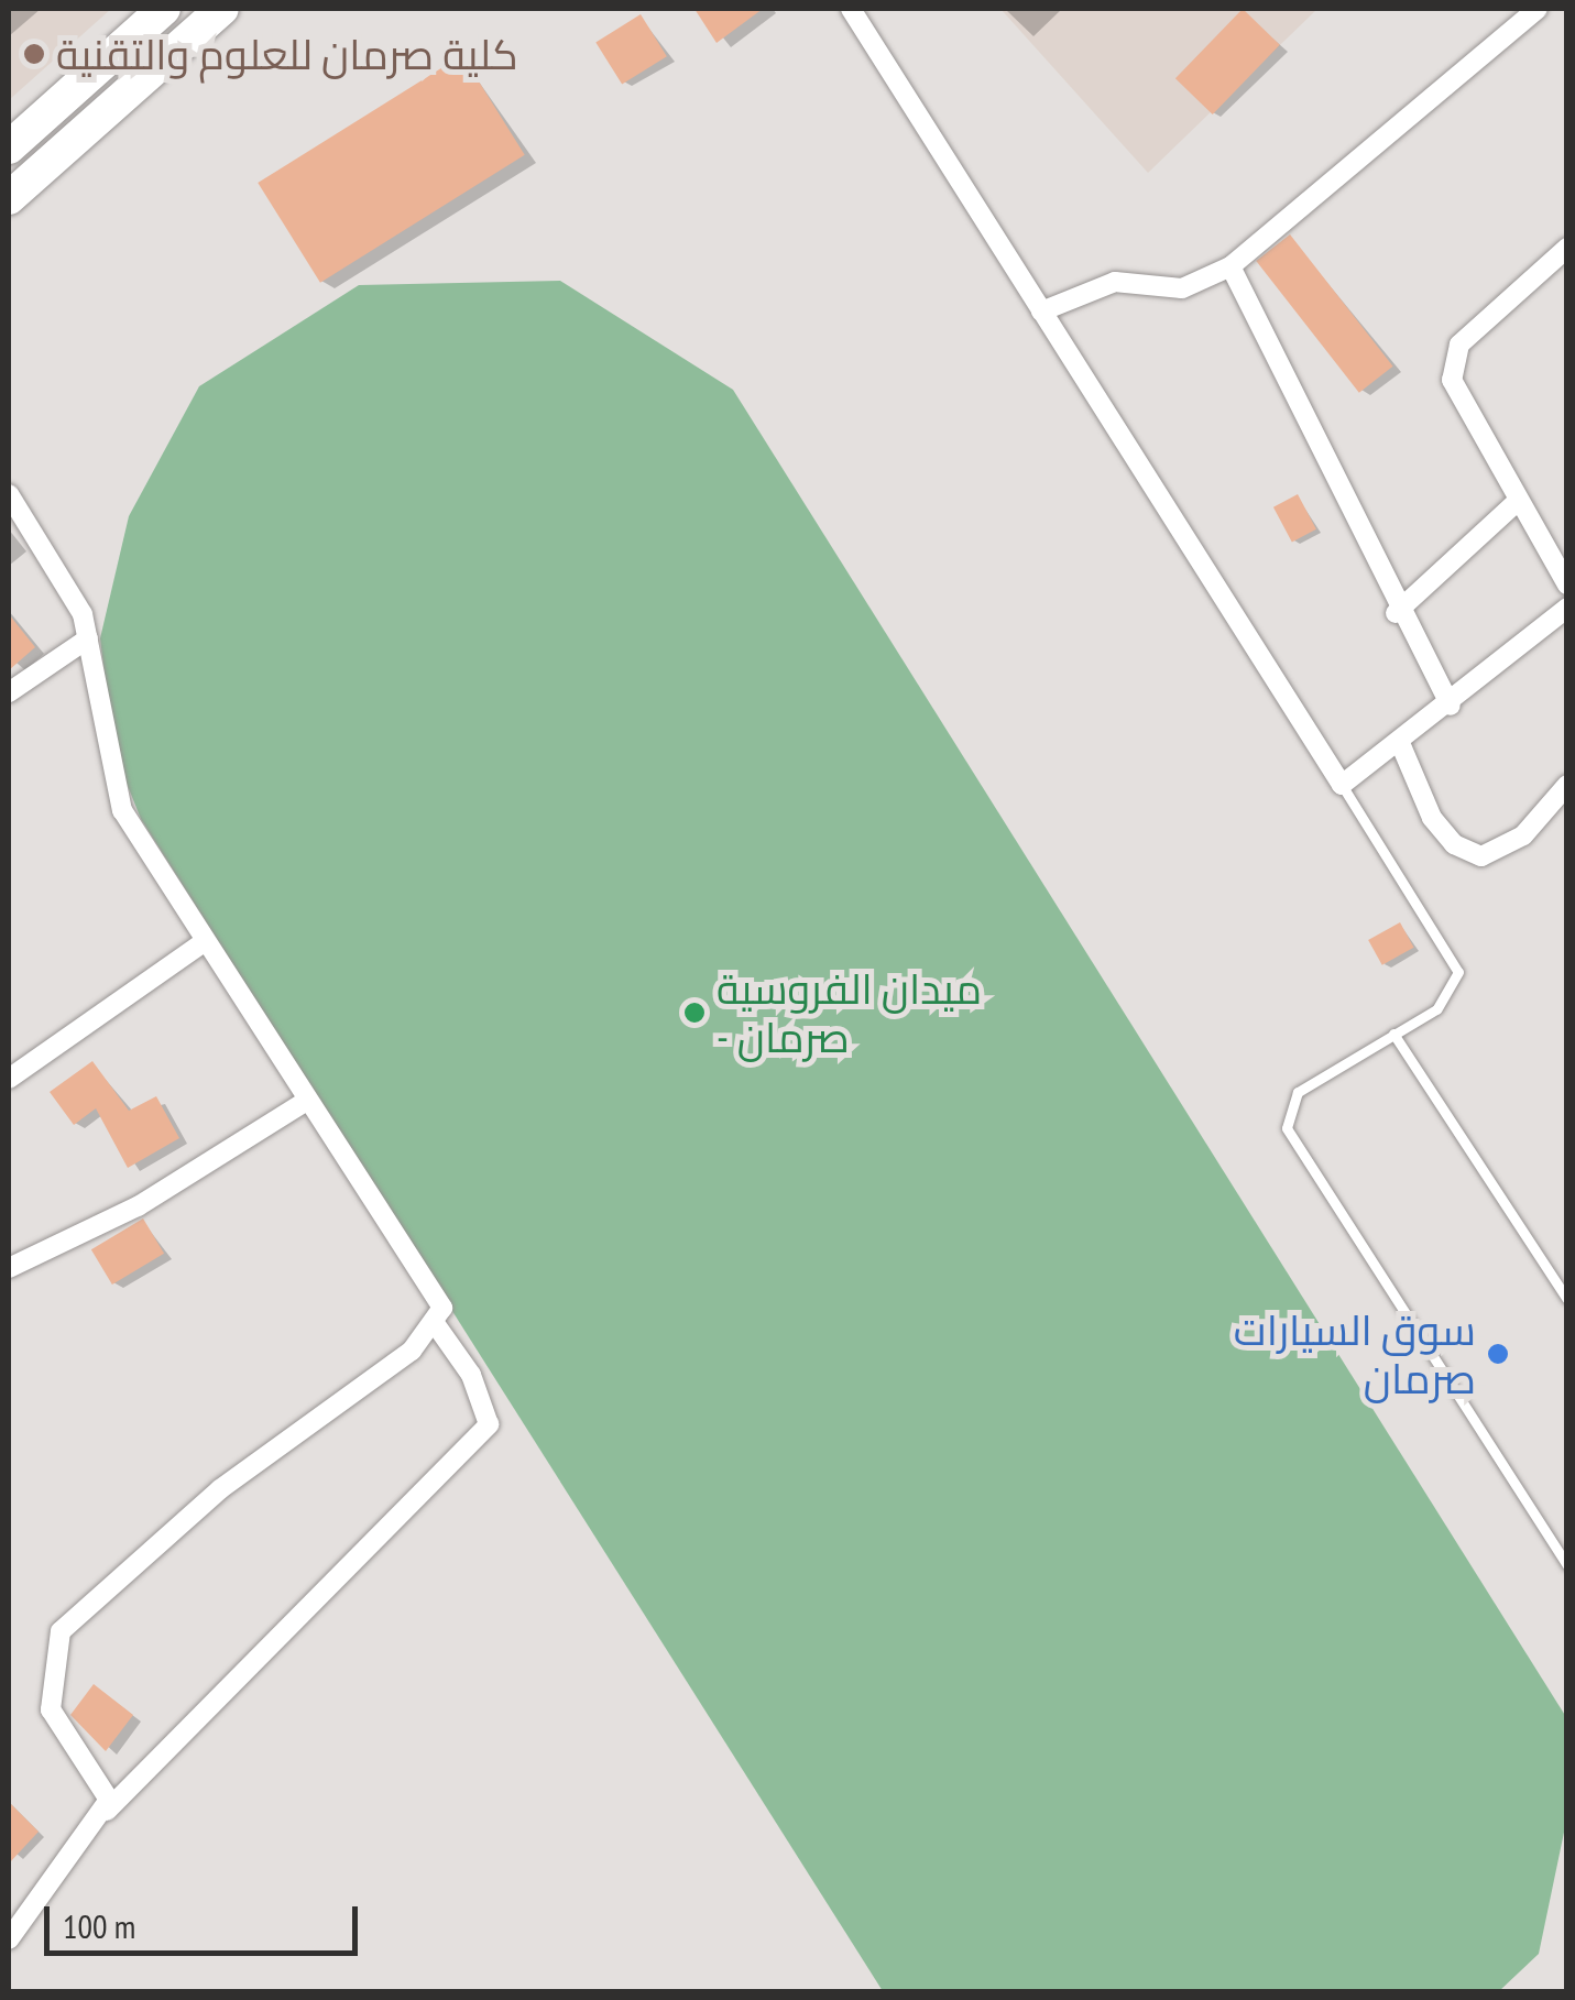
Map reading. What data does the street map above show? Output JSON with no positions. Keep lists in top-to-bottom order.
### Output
{
  "places": ["كلية صرمان للعلوم والتقنية", "ميدان الفروسية - صرمان", "سوق السيارات صرمان"],
  "scale_bar": "100 m"
}
